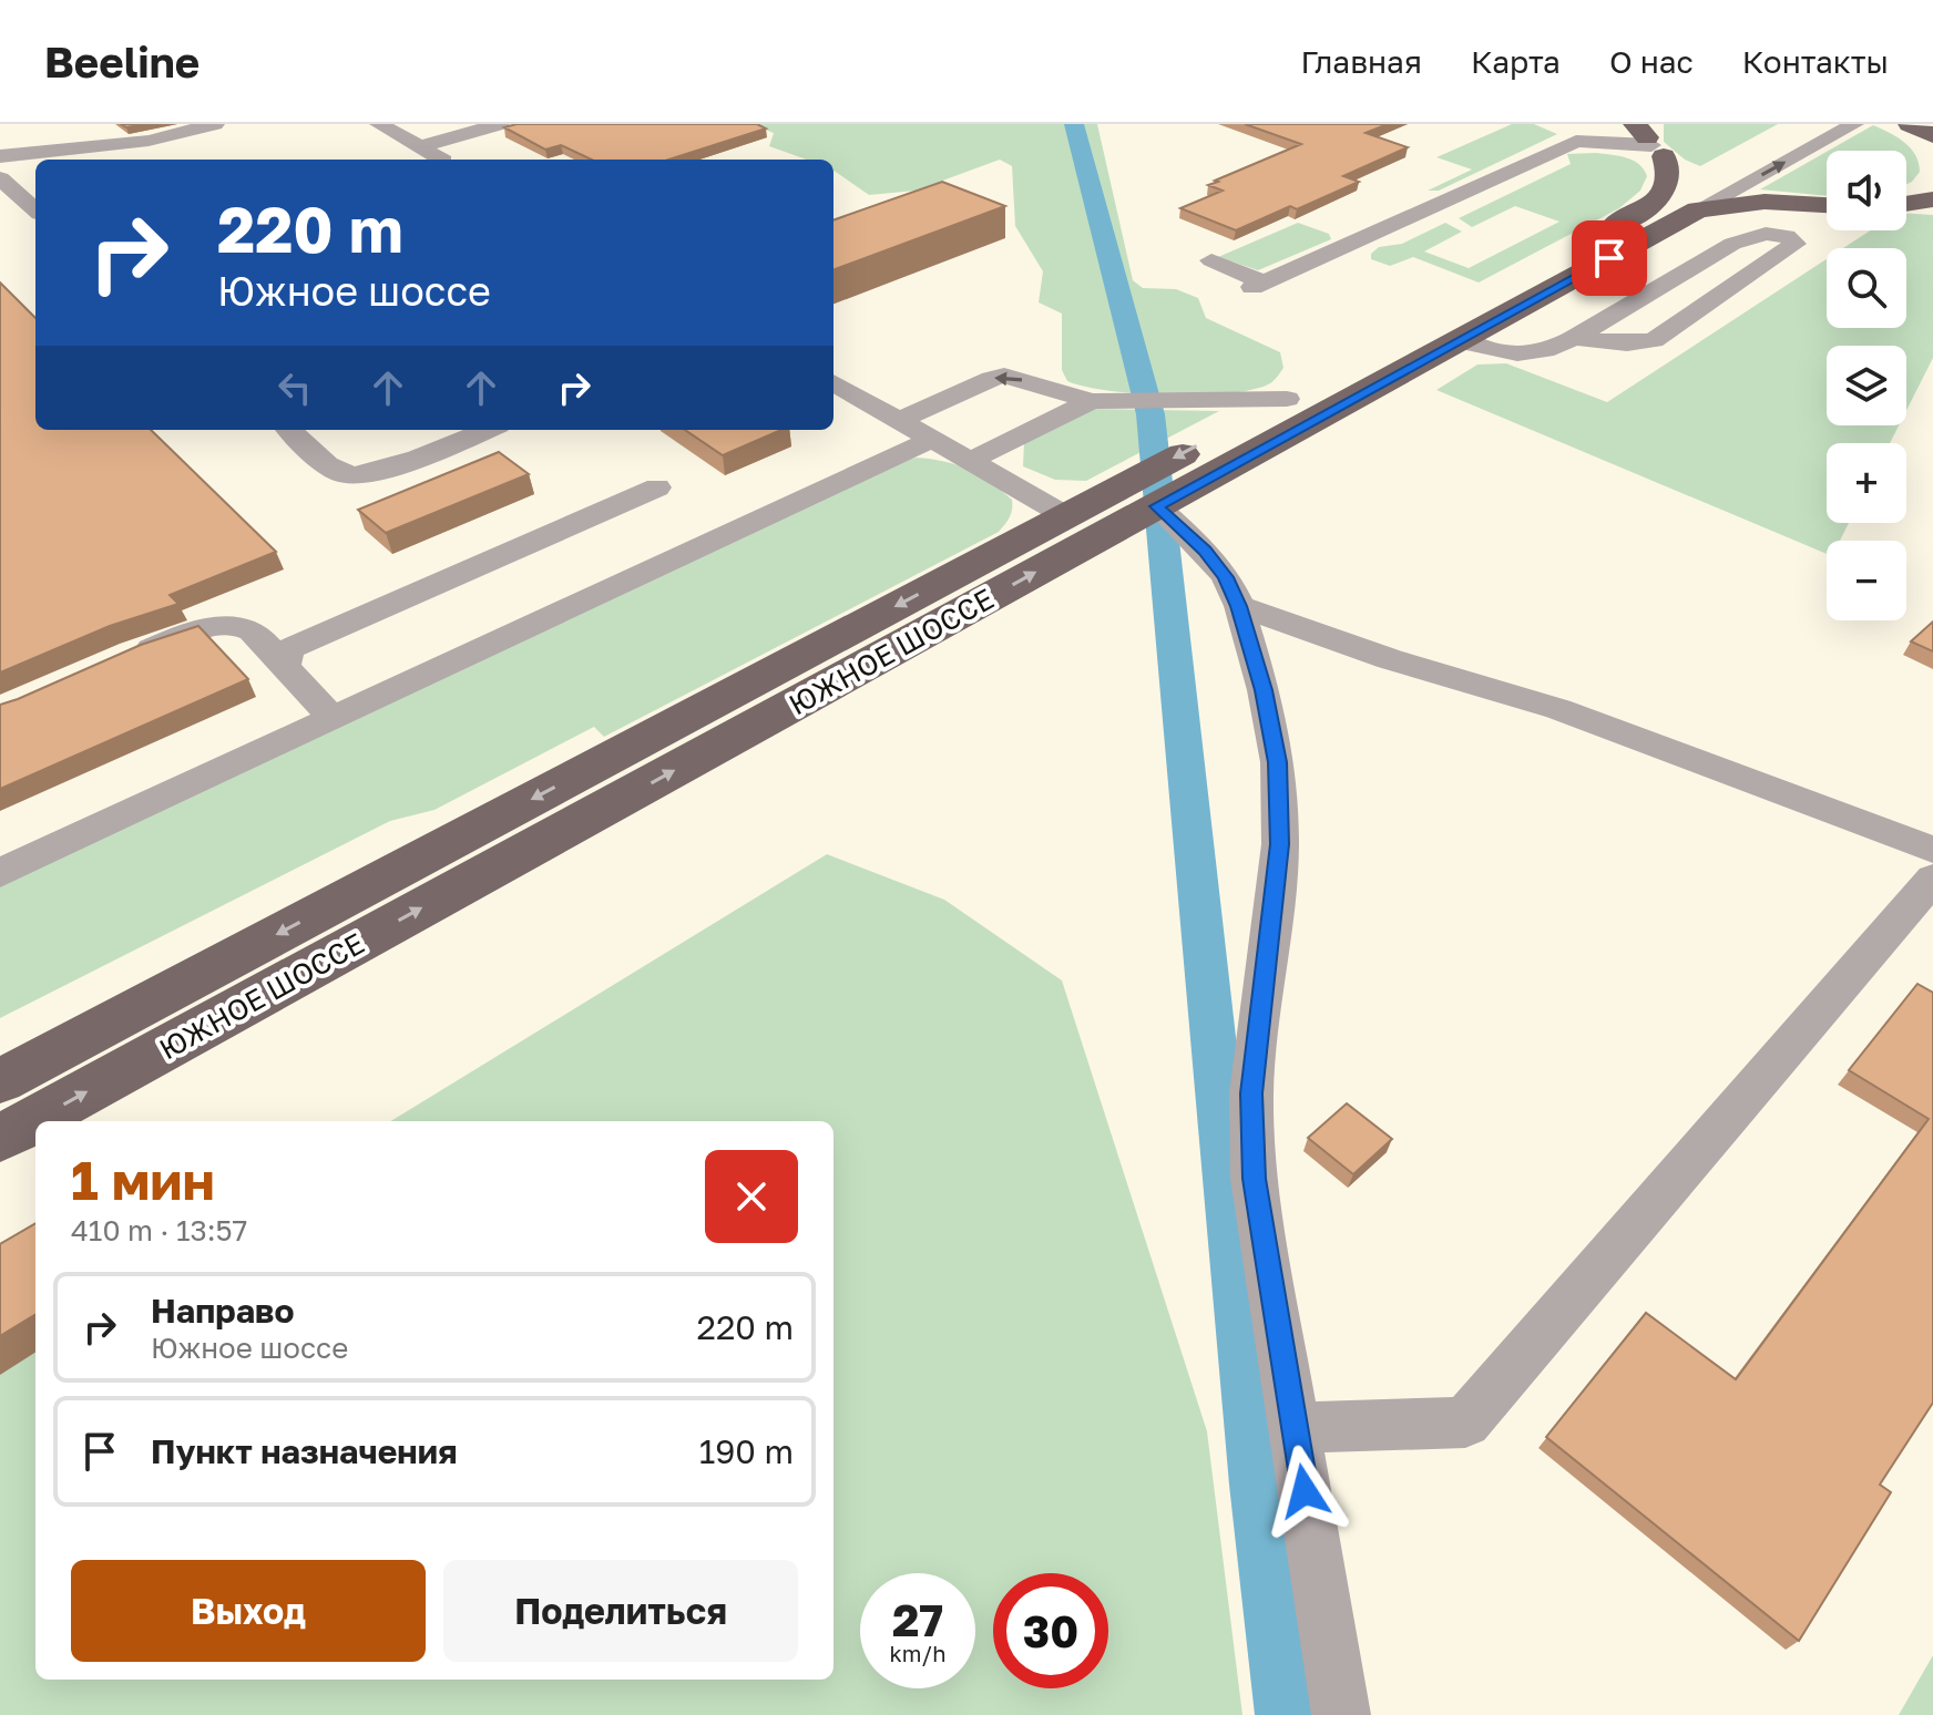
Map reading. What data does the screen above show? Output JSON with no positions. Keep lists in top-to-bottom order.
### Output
{
  "streets": {
    "main road": ["ЮЖНОЕ ШОССЕ"]
  },
  "page": {
    "header": "Beeline",
    "nav": [
      "Главная",
      "Карта",
      "О нас",
      "Контакты"
    ],
    "map_buttons": ["+", "−"],
    "turn": ["220 m", "Южное шоссе"],
    "heading": ["1 мин", "410 m · 13:57"],
    "list": [
      {
        "name": "Направо",
        "note": "Южное шоссе",
        "value": "220 m"
      },
      {
        "name": "Пункт назначения",
        "value": "190 m"
      }
    ],
    "buttons": ["Выход", "Поделиться"],
    "speed": "27 km/h",
    "limit": "30"
  }
}
